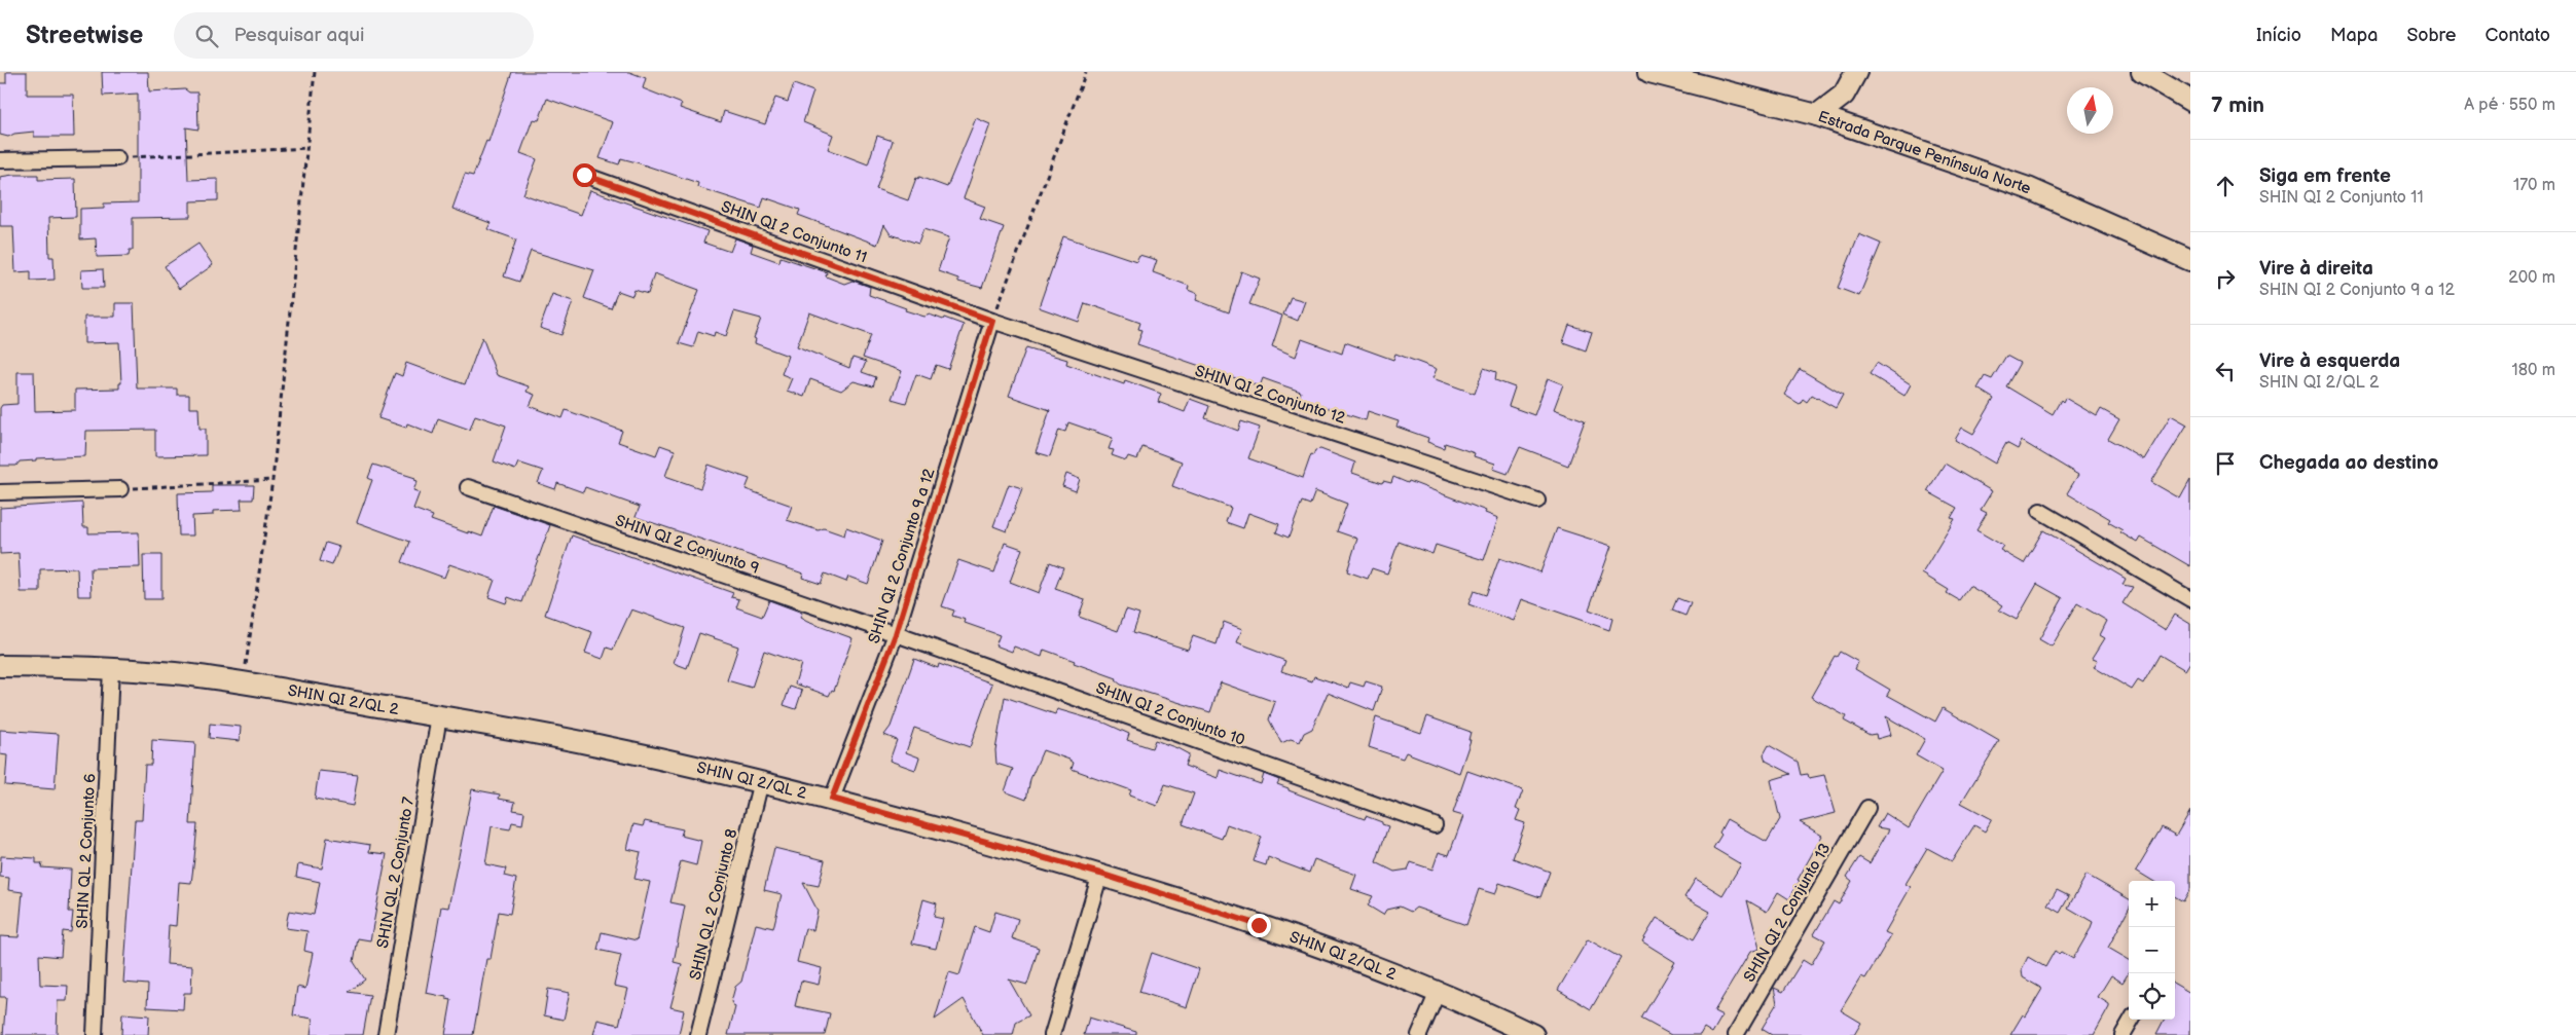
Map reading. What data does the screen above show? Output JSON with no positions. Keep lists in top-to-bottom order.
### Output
{
  "streets": {
    "street": [
      "Estrada Parque Península Norte",
      "SHIN QI 2 Conjunto 11",
      "SHIN QI 2 Conjunto 12",
      "SHIN QI 2 Conjunto 9",
      "SHIN QI 2 Conjunto 9 a 12",
      "SHIN QI 2/QL 2",
      "SHIN QI 2 Conjunto 10",
      "SHIN QL 2 Conjunto 6",
      "SHIN QL 2 Conjunto 7",
      "SHIN QL 2 Conjunto 8",
      "SHIN QI 2 Conjunto 13"
    ]
  },
  "crossings": [
    ["SHIN QI 2 Conjunto 11", "SHIN QI 2 Conjunto 12"],
    ["SHIN QI 2 Conjunto 11", "SHIN QI 2 Conjunto 9 a 12"],
    ["SHIN QI 2 Conjunto 12", "SHIN QI 2 Conjunto 9 a 12"],
    ["SHIN QI 2 Conjunto 9", "SHIN QI 2 Conjunto 9 a 12"],
    ["SHIN QI 2 Conjunto 9", "SHIN QI 2 Conjunto 10"],
    ["SHIN QI 2 Conjunto 9 a 12", "SHIN QI 2/QL 2"],
    ["SHIN QI 2 Conjunto 9 a 12", "SHIN QI 2 Conjunto 10"],
    ["SHIN QI 2/QL 2", "SHIN QL 2 Conjunto 6"],
    ["SHIN QI 2/QL 2", "SHIN QL 2 Conjunto 7"],
    ["SHIN QI 2/QL 2", "SHIN QL 2 Conjunto 8"]
  ],
  "north": "top",
  "page": {
    "header": "Streetwise",
    "search": "Pesquisar aqui",
    "nav": [
      "Início",
      "Mapa",
      "Sobre",
      "Contato"
    ],
    "heading": ["7 min", "A pé · 550 m"],
    "list": [
      ["Siga em frente", "SHIN QI 2 Conjunto 11", "170 m"],
      ["Vire à direita", "SHIN QI 2 Conjunto 9 a 12", "200 m"],
      ["Vire à esquerda", "SHIN QI 2/QL 2", "180 m"],
      "Chegada ao destino"
    ],
    "map_buttons": ["+", "−"]
  }
}
